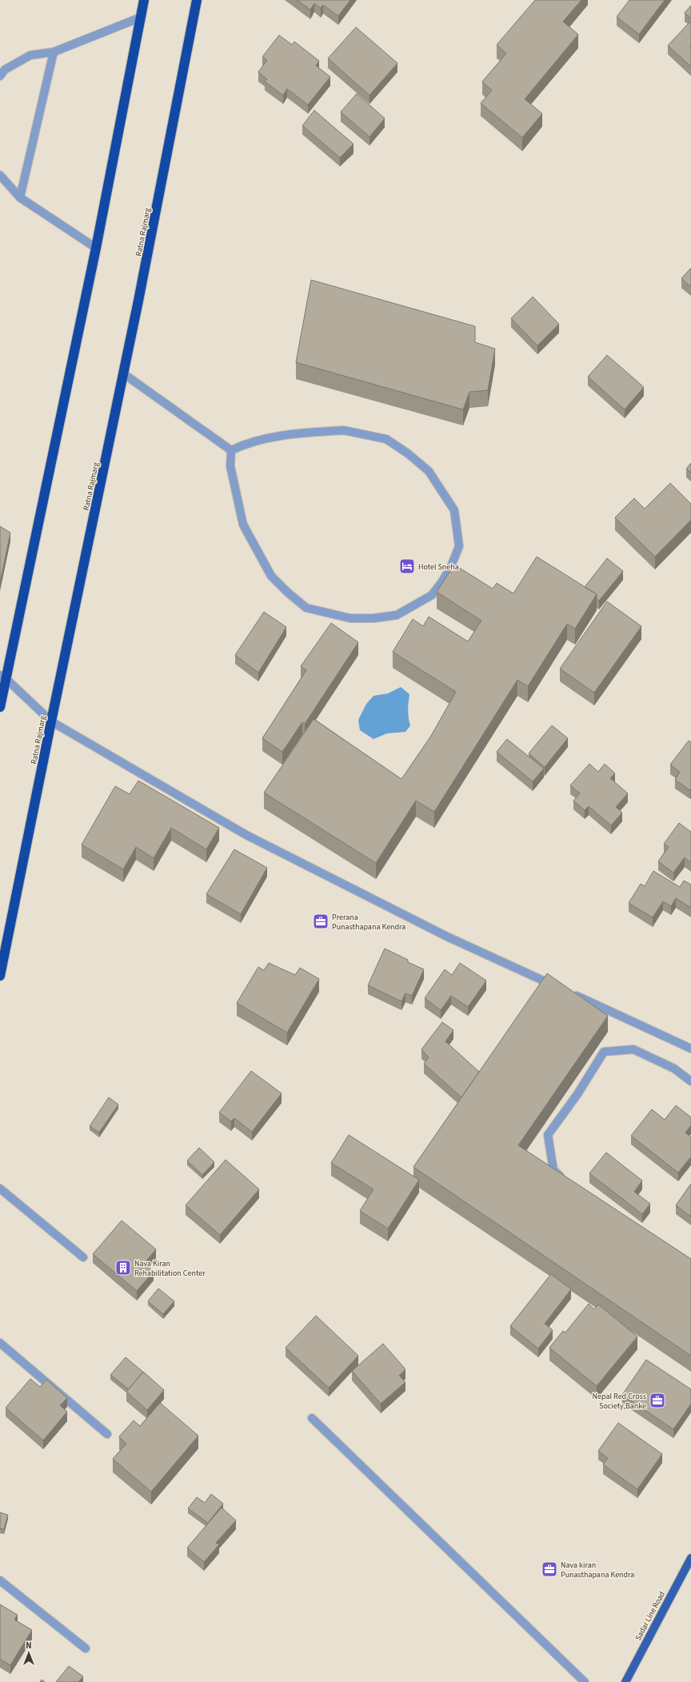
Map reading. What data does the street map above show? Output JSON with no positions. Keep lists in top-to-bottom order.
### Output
{
  "streets": {
    "highway": ["Ratna Rajmarg"],
    "main road": ["Sadar Line Road"]
  },
  "places": {
    "hotel": ["Hotel Sneha"],
    "office": ["Prerana Punasthapana Kendra", "Nepal Red Cross Society,Banke", "Nava kiran Punasthapana Kendra"],
    "building": ["Nava Kiran Rehabilitation Center"]
  },
  "north": "top"
}
